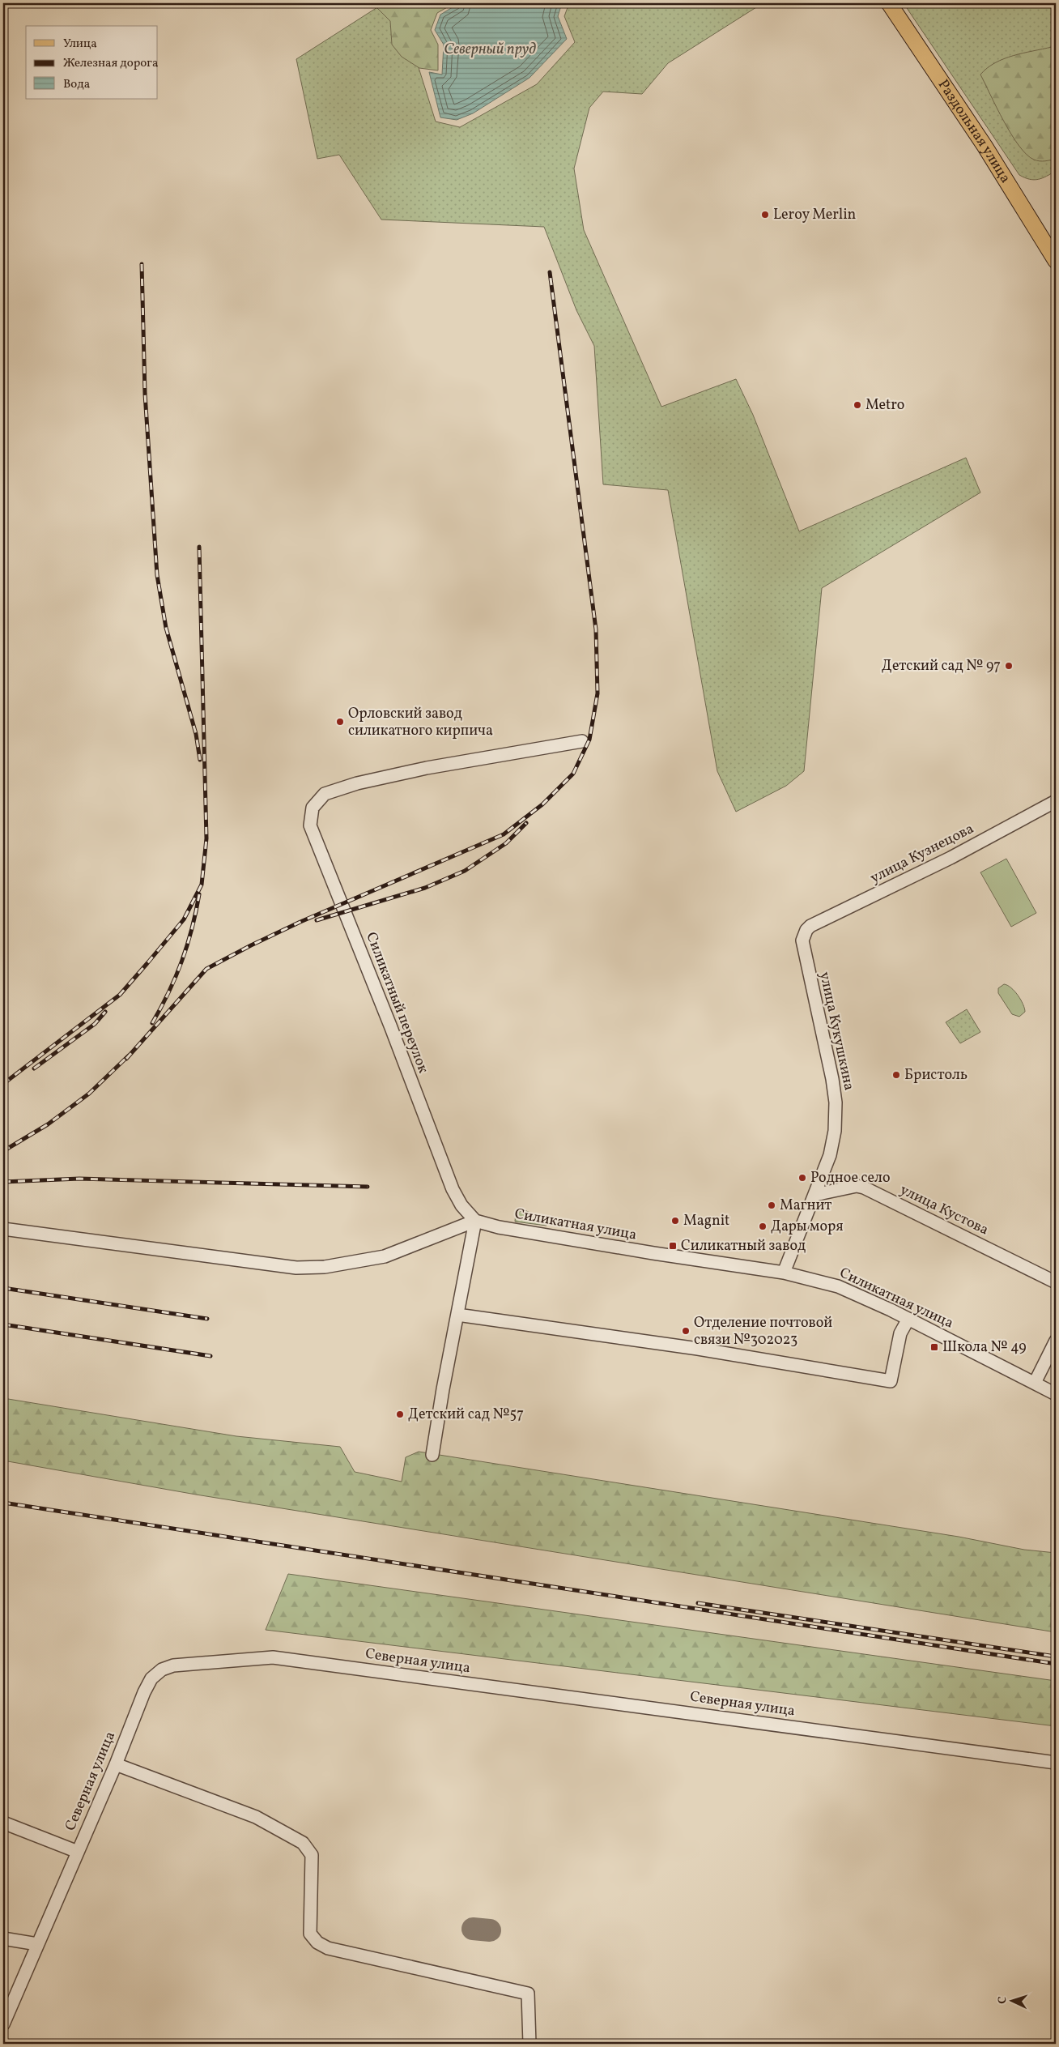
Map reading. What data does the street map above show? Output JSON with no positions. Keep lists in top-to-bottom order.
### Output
{
  "streets": {
    "main road": ["Раздольная улица"],
    "street": [
      "улица Кузнецова",
      "Силикатный переулок",
      "улица Кукушкина",
      "улица Кустова",
      "Силикатная улица",
      "Северная улица"
    ]
  },
  "crossings": [
    ["улица Кузнецова", "улица Кукушкина"],
    ["Силикатный переулок", "Силикатная улица"],
    ["улица Кукушкина", "улица Кустова"],
    ["улица Кукушкина", "Силикатная улица"]
  ],
  "water": ["Северный пруд"],
  "places": {
    "other": [
      "Leroy Merlin",
      "Metro",
      "Детский сад № 97",
      "Орловский завод силикатного кирпича",
      "Бристоль",
      "Родное село",
      "Магнит",
      "Magnit",
      "Дары моря",
      "Отделение почтовой связи №302023",
      "Детский сад №57"
    ],
    "transit": ["Силикатный завод", "Школа № 49"]
  },
  "legend": ["Улица", "Железная дорога", "Вода"],
  "north": "left"
}
